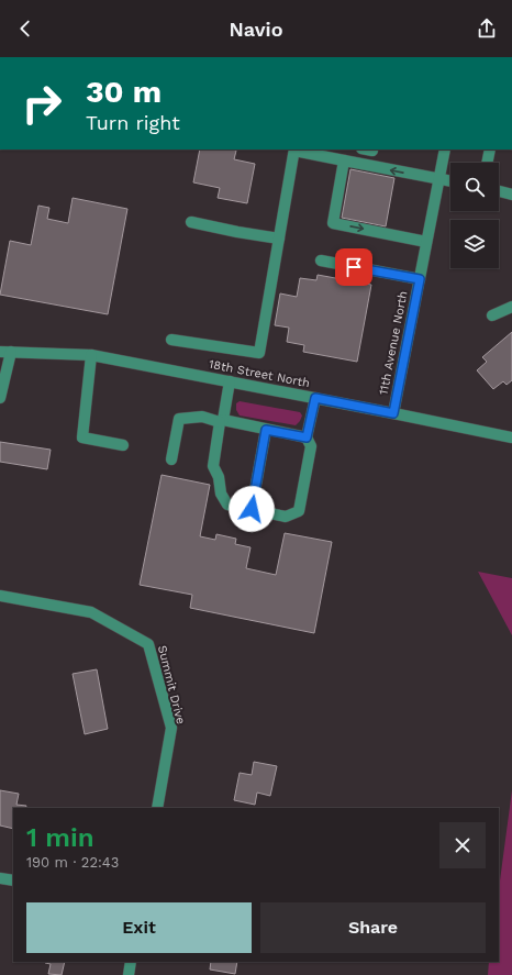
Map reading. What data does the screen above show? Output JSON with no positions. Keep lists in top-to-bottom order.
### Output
{
  "streets": {
    "street": ["11th Avenue North", "18th Street North", "Summit Drive"]
  },
  "crossings": [
    ["11th Avenue North", "18th Street North"]
  ],
  "page": {
    "header": "Navio",
    "turn": ["30 m", "Turn right"],
    "heading": ["1 min", "190 m · 22:43"],
    "buttons": ["Exit", "Share"]
  }
}
